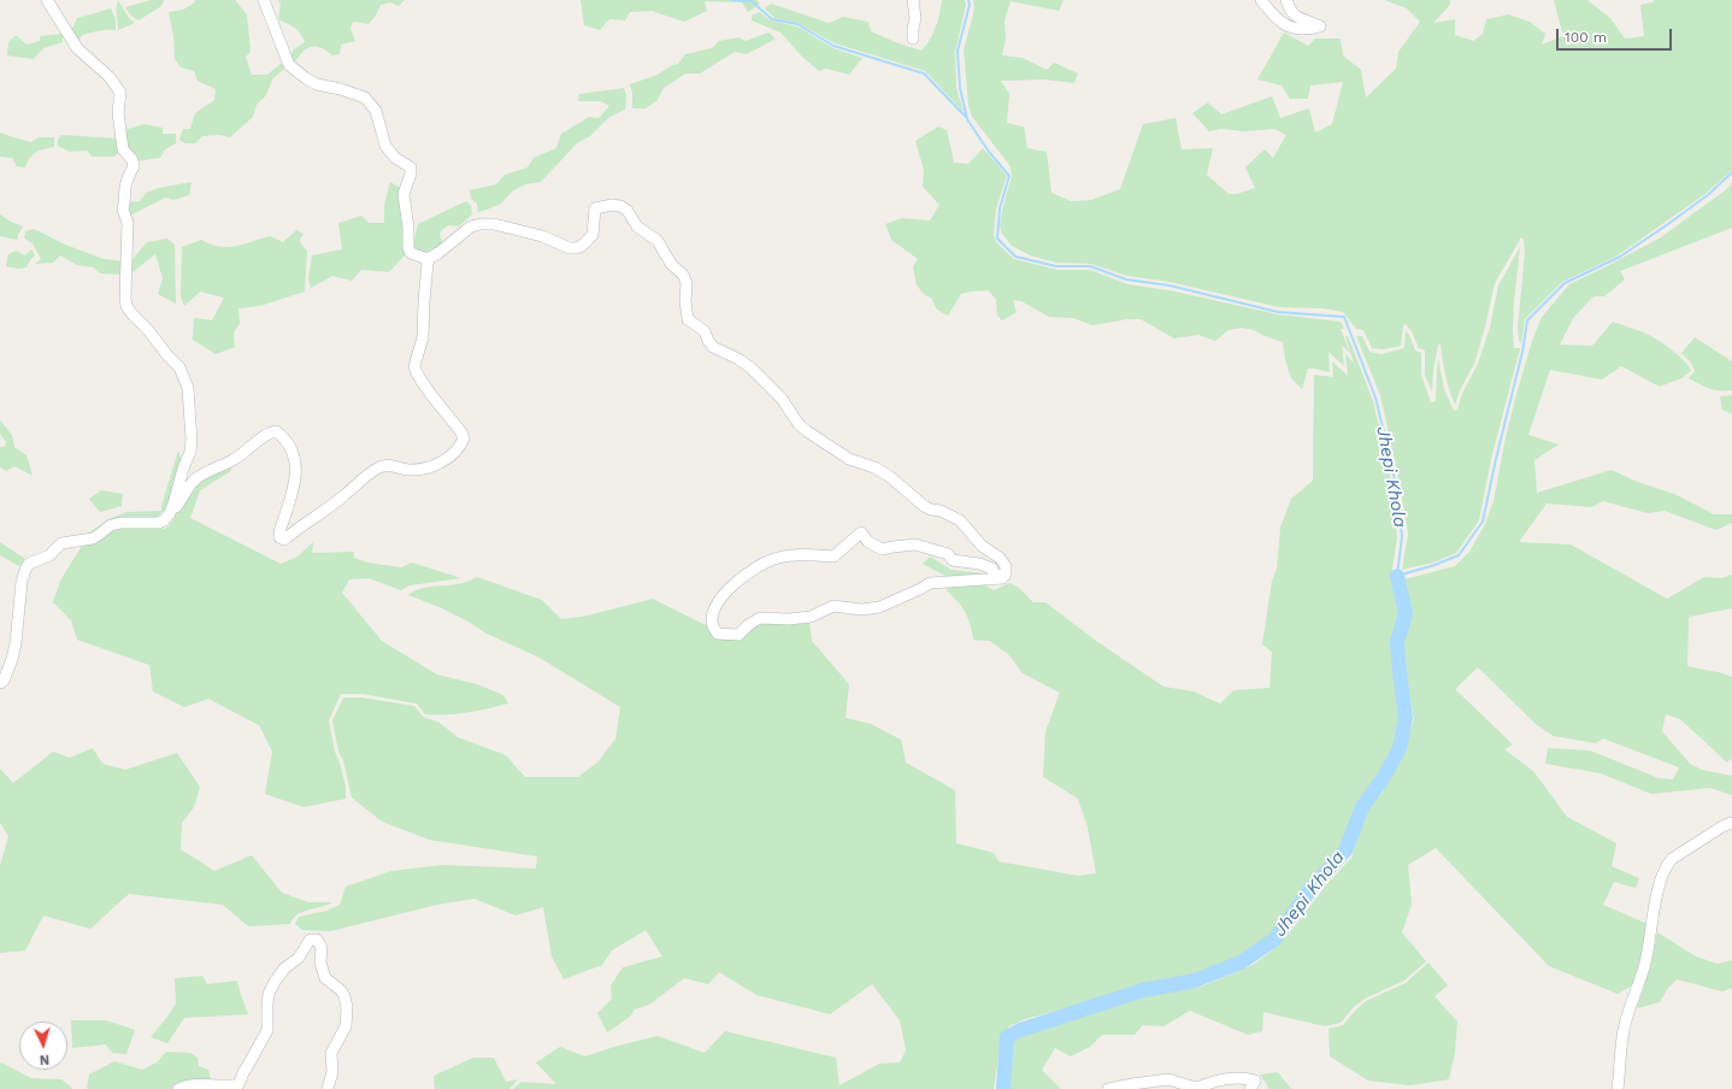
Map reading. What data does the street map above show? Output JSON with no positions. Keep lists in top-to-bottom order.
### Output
{
  "water": ["Jhepi Khola"],
  "scale_bar": "100 m",
  "north": "bottom"
}
